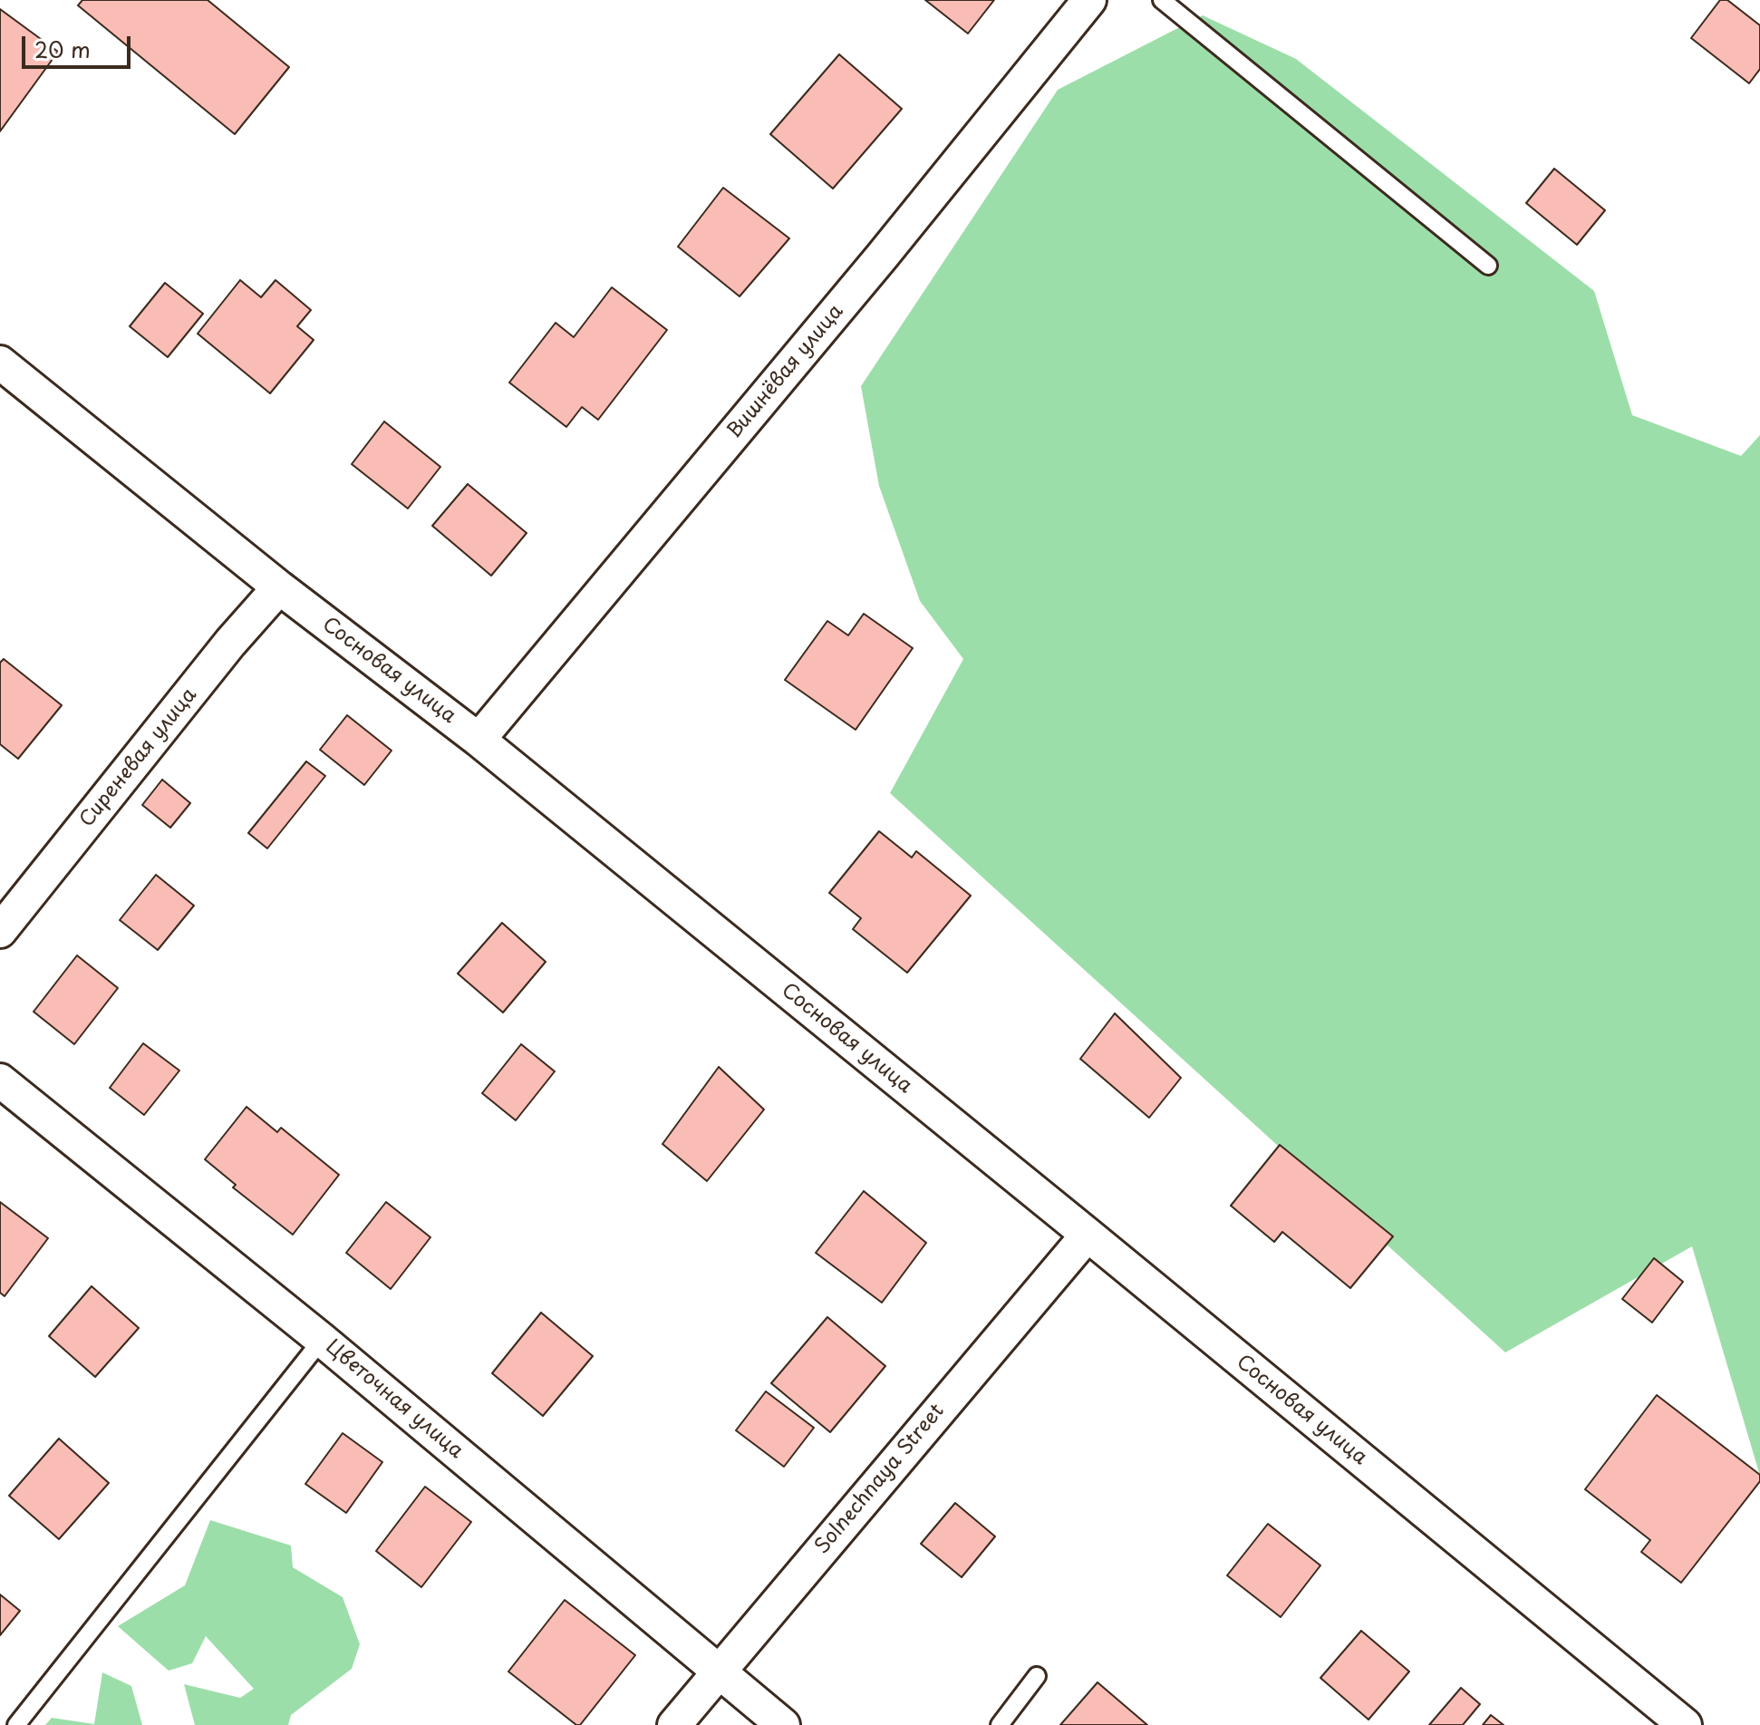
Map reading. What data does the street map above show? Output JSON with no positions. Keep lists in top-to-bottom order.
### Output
{
  "streets": {
    "street": [
      "Вишнёвая улица",
      "Сосновая улица",
      "Сиреневая улица",
      "Цветочная улица",
      "Solnechnaya Street"
    ]
  },
  "crossings": [
    ["Вишнёвая улица", "Сосновая улица"],
    ["Сосновая улица", "Сиреневая улица"],
    ["Сосновая улица", "Solnechnaya Street"],
    ["Цветочная улица", "Solnechnaya Street"]
  ],
  "scale_bar": "20 m"
}
